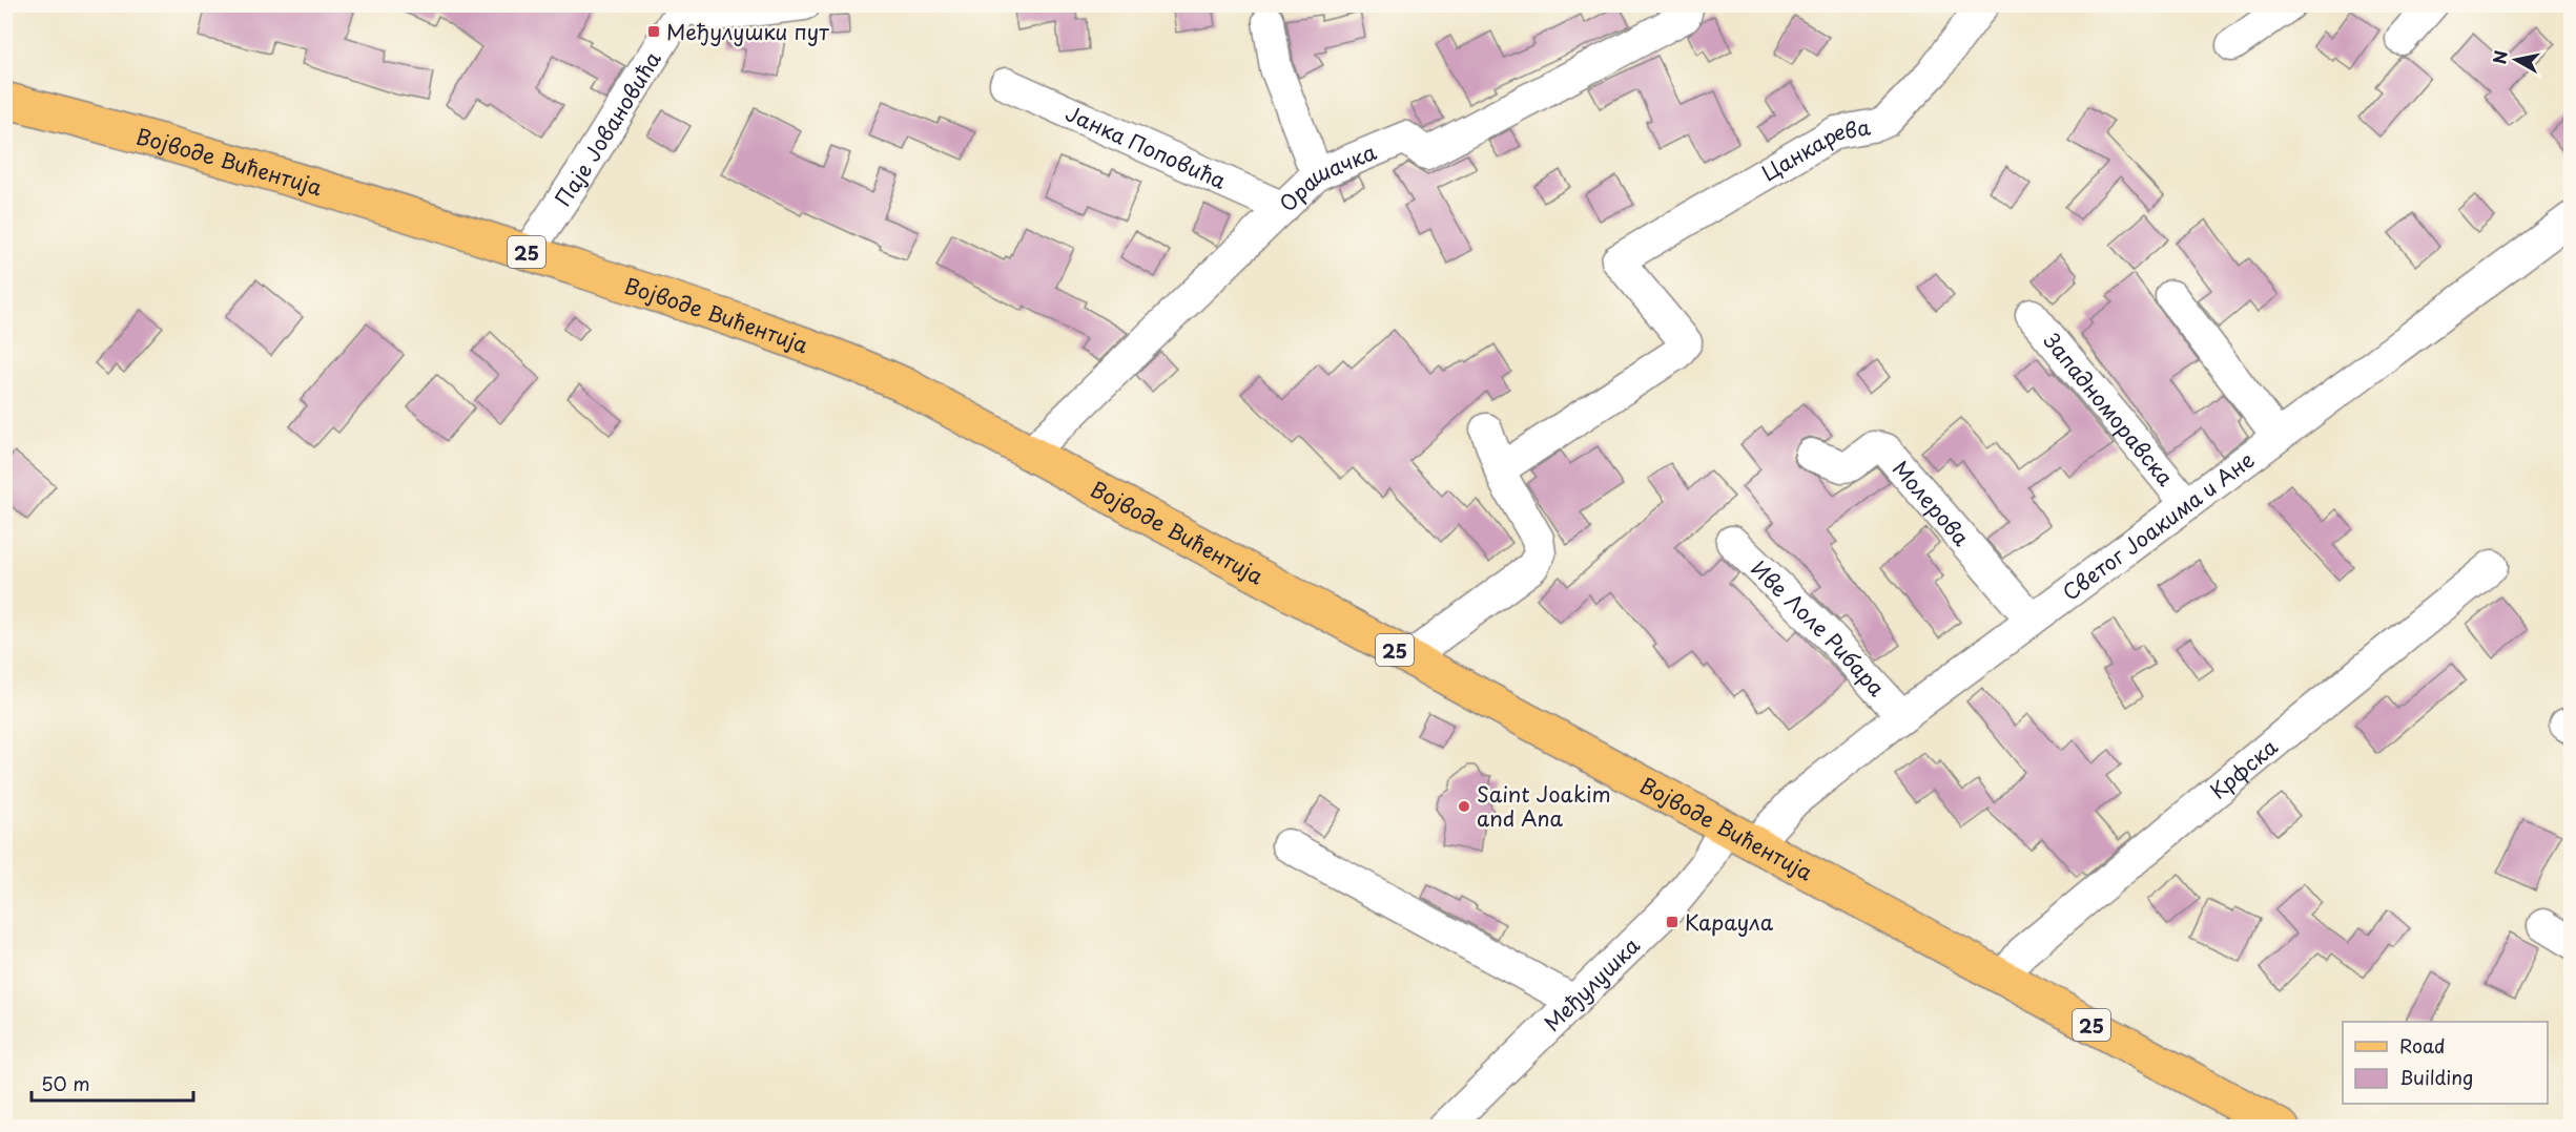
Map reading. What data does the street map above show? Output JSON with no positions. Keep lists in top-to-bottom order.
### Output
{
  "streets": {
    "main road": ["Војводе Вићентија", "25"],
    "street": [
      "Паје Јовановића",
      "Јанка Поповића",
      "Цанкарева",
      "Орашачка",
      "Западноморавска",
      "Молерова",
      "Светог Јоакима и Ане",
      "Иве Лоле Рибара",
      "Крфска",
      "Међулушка"
    ]
  },
  "crossings": [
    ["Паје Јовановића", "Војводе Вићентија"],
    ["Јанка Поповића", "Орашачка"],
    ["Војводе Вићентија", "Орашачка"],
    ["Војводе Вићентија", "Светог Јоакима и Ане"],
    ["Војводе Вићентија", "Крфска"],
    ["Војводе Вићентија", "Међулушка"],
    ["Западноморавска", "Светог Јоакима и Ане"],
    ["Молерова", "Светог Јоакима и Ане"],
    ["Светог Јоакима и Ане", "Иве Лоле Рибара"]
  ],
  "places": {
    "transit": ["Међулушки пут", "Караула"],
    "other": ["Saint Joakim and Ana"]
  },
  "legend": ["Road", "Building"],
  "scale_bar": "50 m",
  "north": "left"
}
